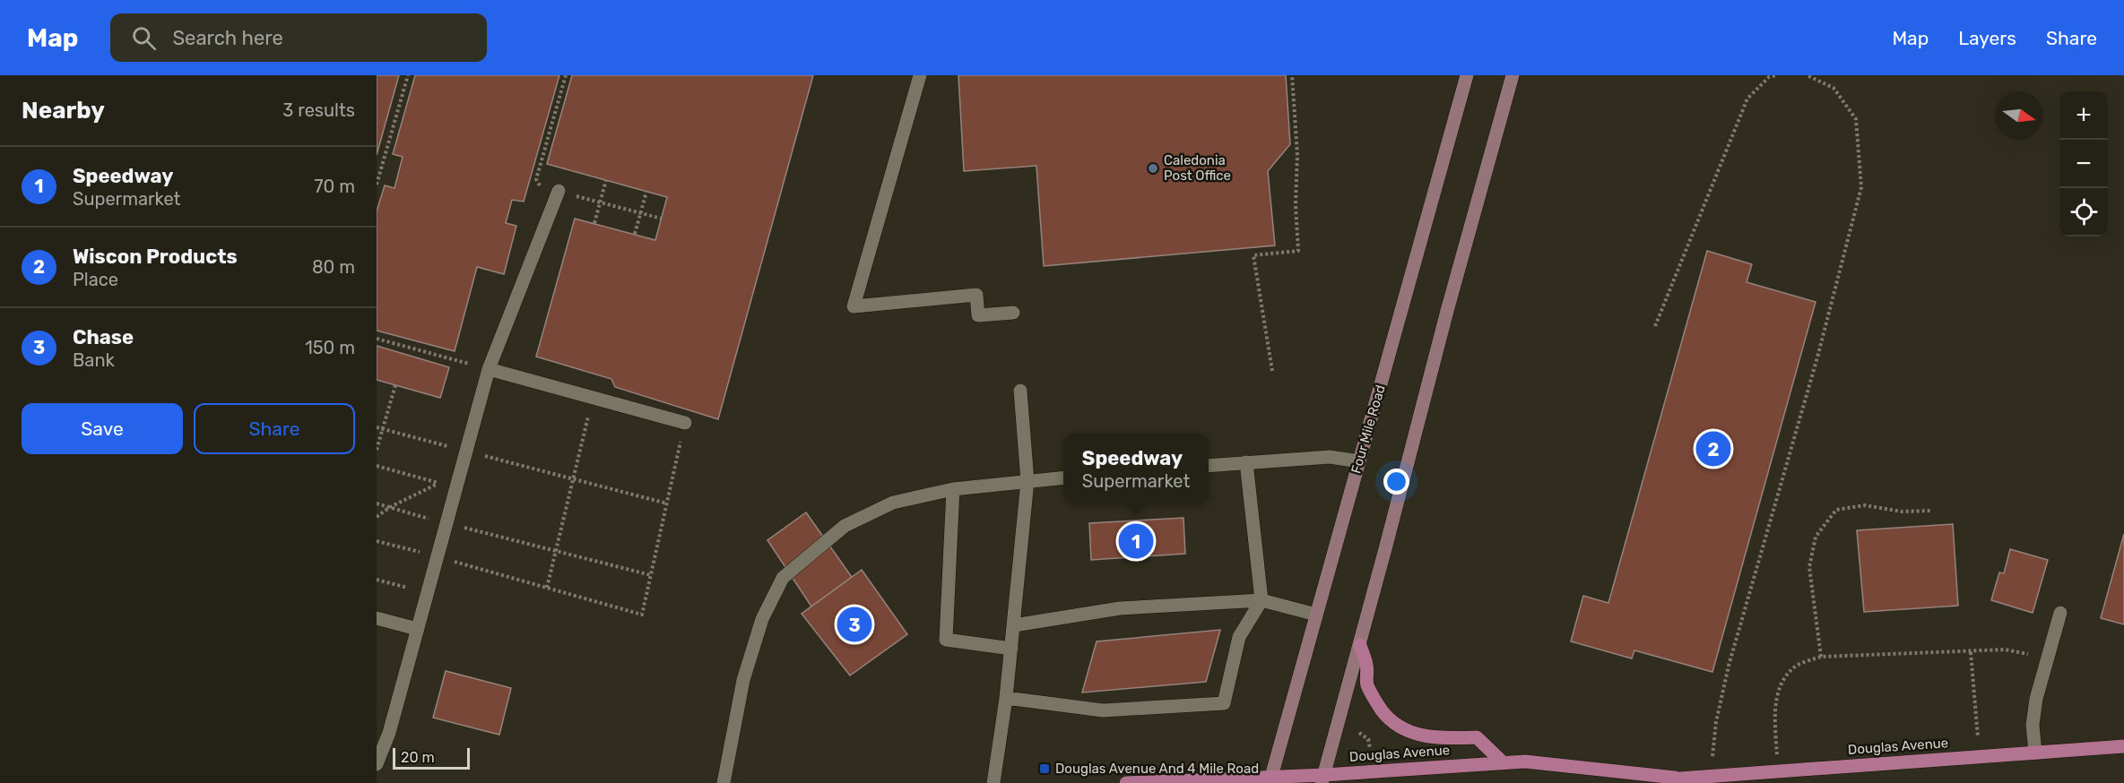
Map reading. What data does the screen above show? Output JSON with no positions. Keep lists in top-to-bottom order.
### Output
{
  "streets": {
    "main road": ["Douglas Avenue"],
    "street": ["Four Mile Road"]
  },
  "crossings": [
    ["Four Mile Road", "Douglas Avenue"]
  ],
  "places": {
    "other": ["Caledonia Post Office"],
    "transit": ["Douglas Avenue And 4 Mile Road"]
  },
  "scale_bar": "20 m",
  "north": "right",
  "page": {
    "header": "Map",
    "search": "Search here",
    "nav": ["Map", "Layers", "Share"],
    "heading": ["Nearby", "3 results"],
    "map_buttons": ["+", "−"],
    "list": [
      {
        "mark": "1",
        "name": "Speedway",
        "note": "Supermarket",
        "value": "70 m"
      },
      {
        "mark": "2",
        "name": "Wiscon Products",
        "note": "Place",
        "value": "80 m"
      },
      {
        "mark": "3",
        "name": "Chase",
        "note": "Bank",
        "value": "150 m"
      }
    ],
    "buttons": ["Save", "Share"],
    "pins": ["2", "1", "3"],
    "popup": ["Speedway", "Supermarket"],
    "scale": "20 m"
  }
}
